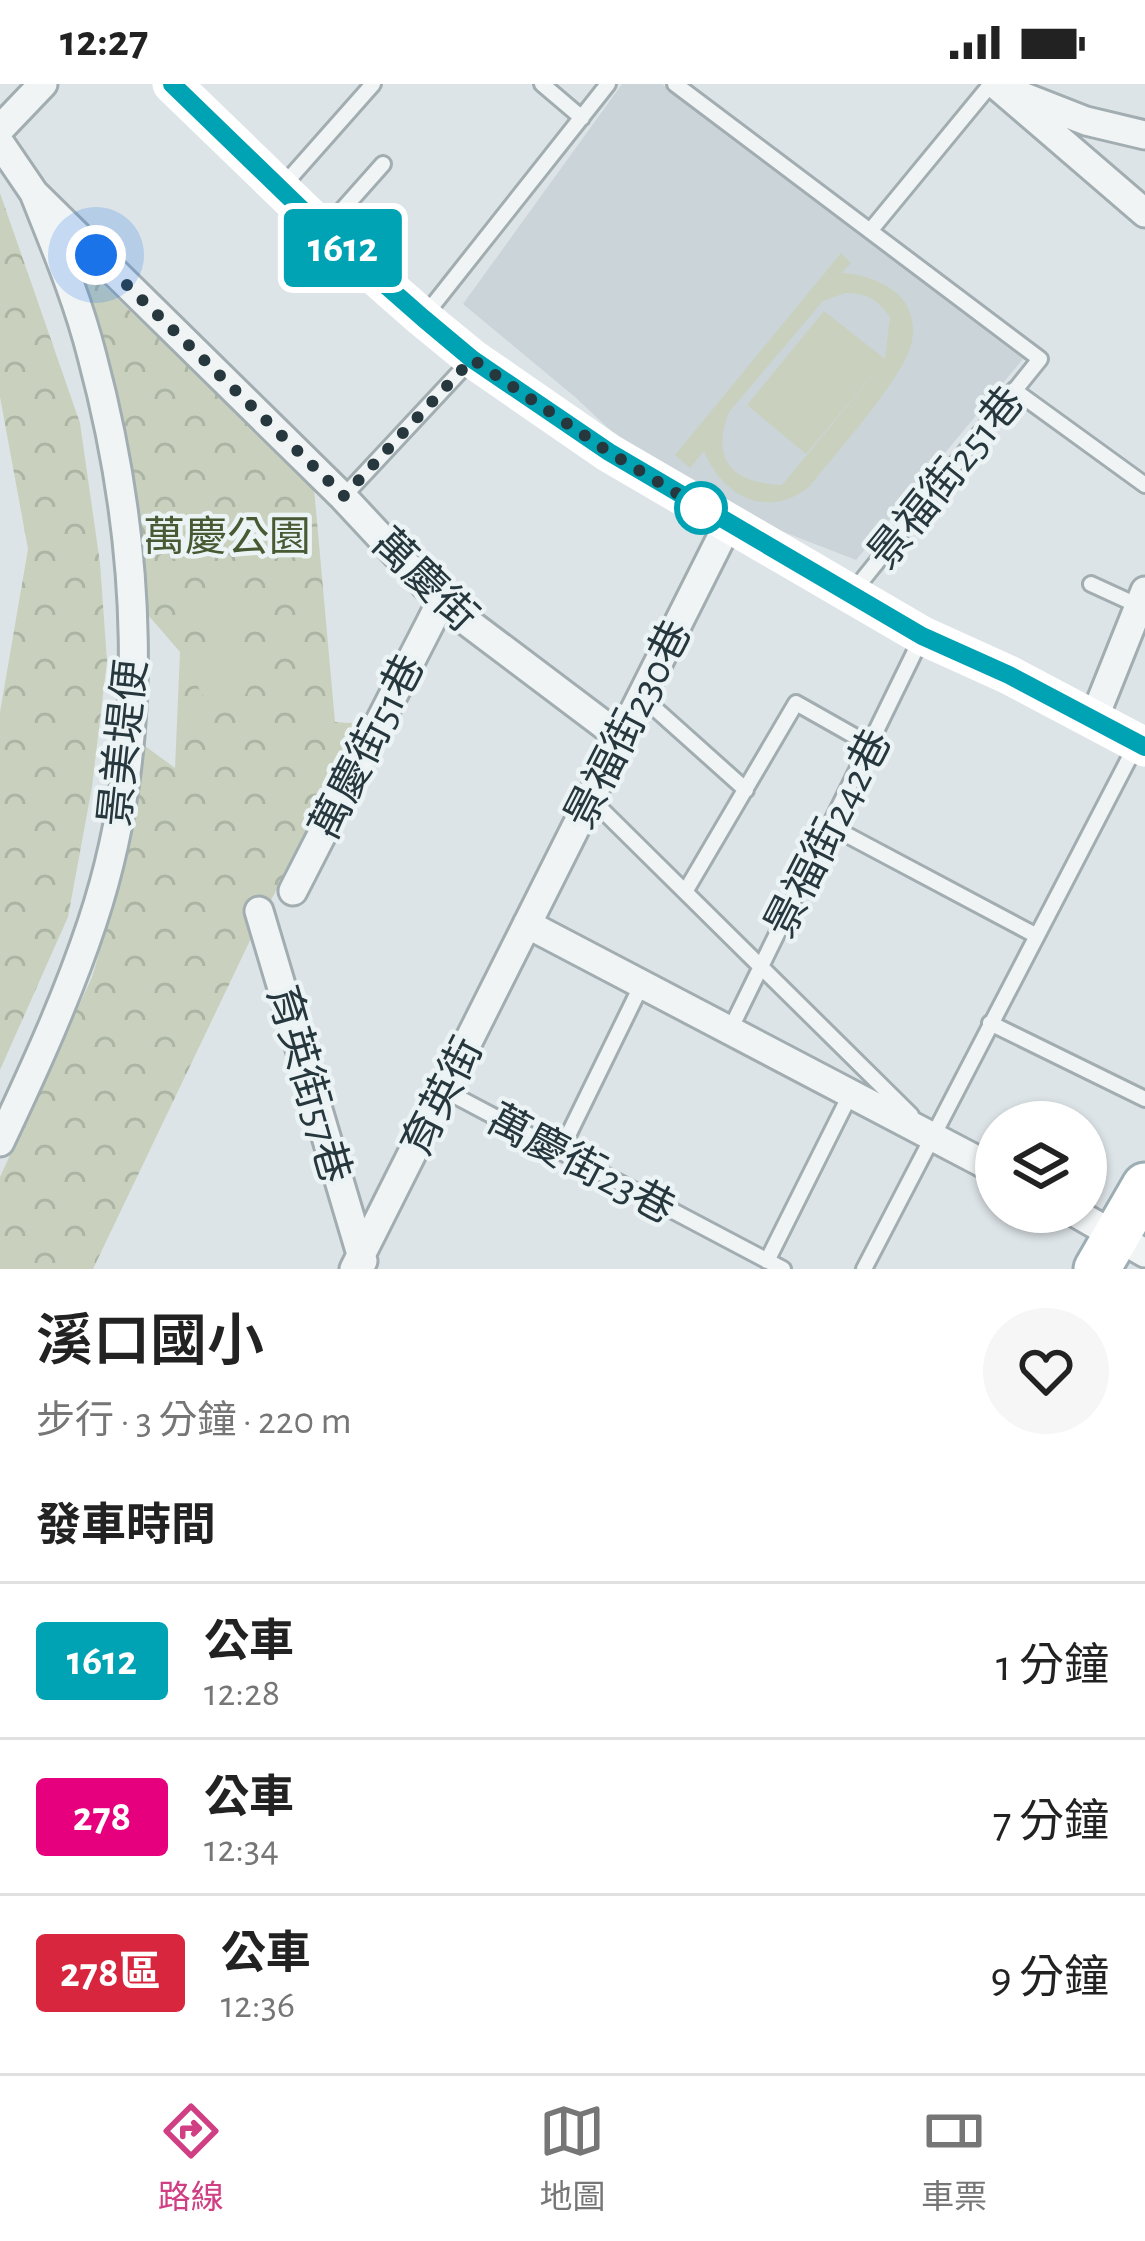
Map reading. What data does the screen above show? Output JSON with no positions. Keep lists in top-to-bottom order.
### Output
{
  "streets": {
    "street": [
      "萬慶街",
      "景福街230巷",
      "景美堤便",
      "萬慶街51巷",
      "育英街57巷",
      "育英街"
    ],
    "lane": ["景福街251巷", "景福街242巷", "萬慶街23巷"]
  },
  "crossings": [
    ["萬慶街", "景福街230巷"],
    ["萬慶街", "景美堤便"],
    ["萬慶街", "萬慶街51巷"],
    ["景福街230巷", "育英街"],
    ["育英街57巷", "育英街"],
    ["育英街", "萬慶街23巷"]
  ],
  "parks": ["萬慶公園"],
  "lines": ["bus line 1612"],
  "page": {
    "status": "12:27",
    "on_map": "1612",
    "heading": [
      ["溪口國小", "步行 · 3 分鐘 · 220 m"],
      "發車時間"
    ],
    "list": [
      {
        "mark": "1612",
        "name": "公車",
        "note": "12:28",
        "value": "1 分鐘"
      },
      {
        "mark": "278",
        "name": "公車",
        "note": "12:34",
        "value": "7 分鐘"
      },
      {
        "mark": "278區",
        "name": "公車",
        "note": "12:36",
        "value": "9 分鐘"
      }
    ],
    "tabs": ["路線", "地圖", "車票"]
  }
}
